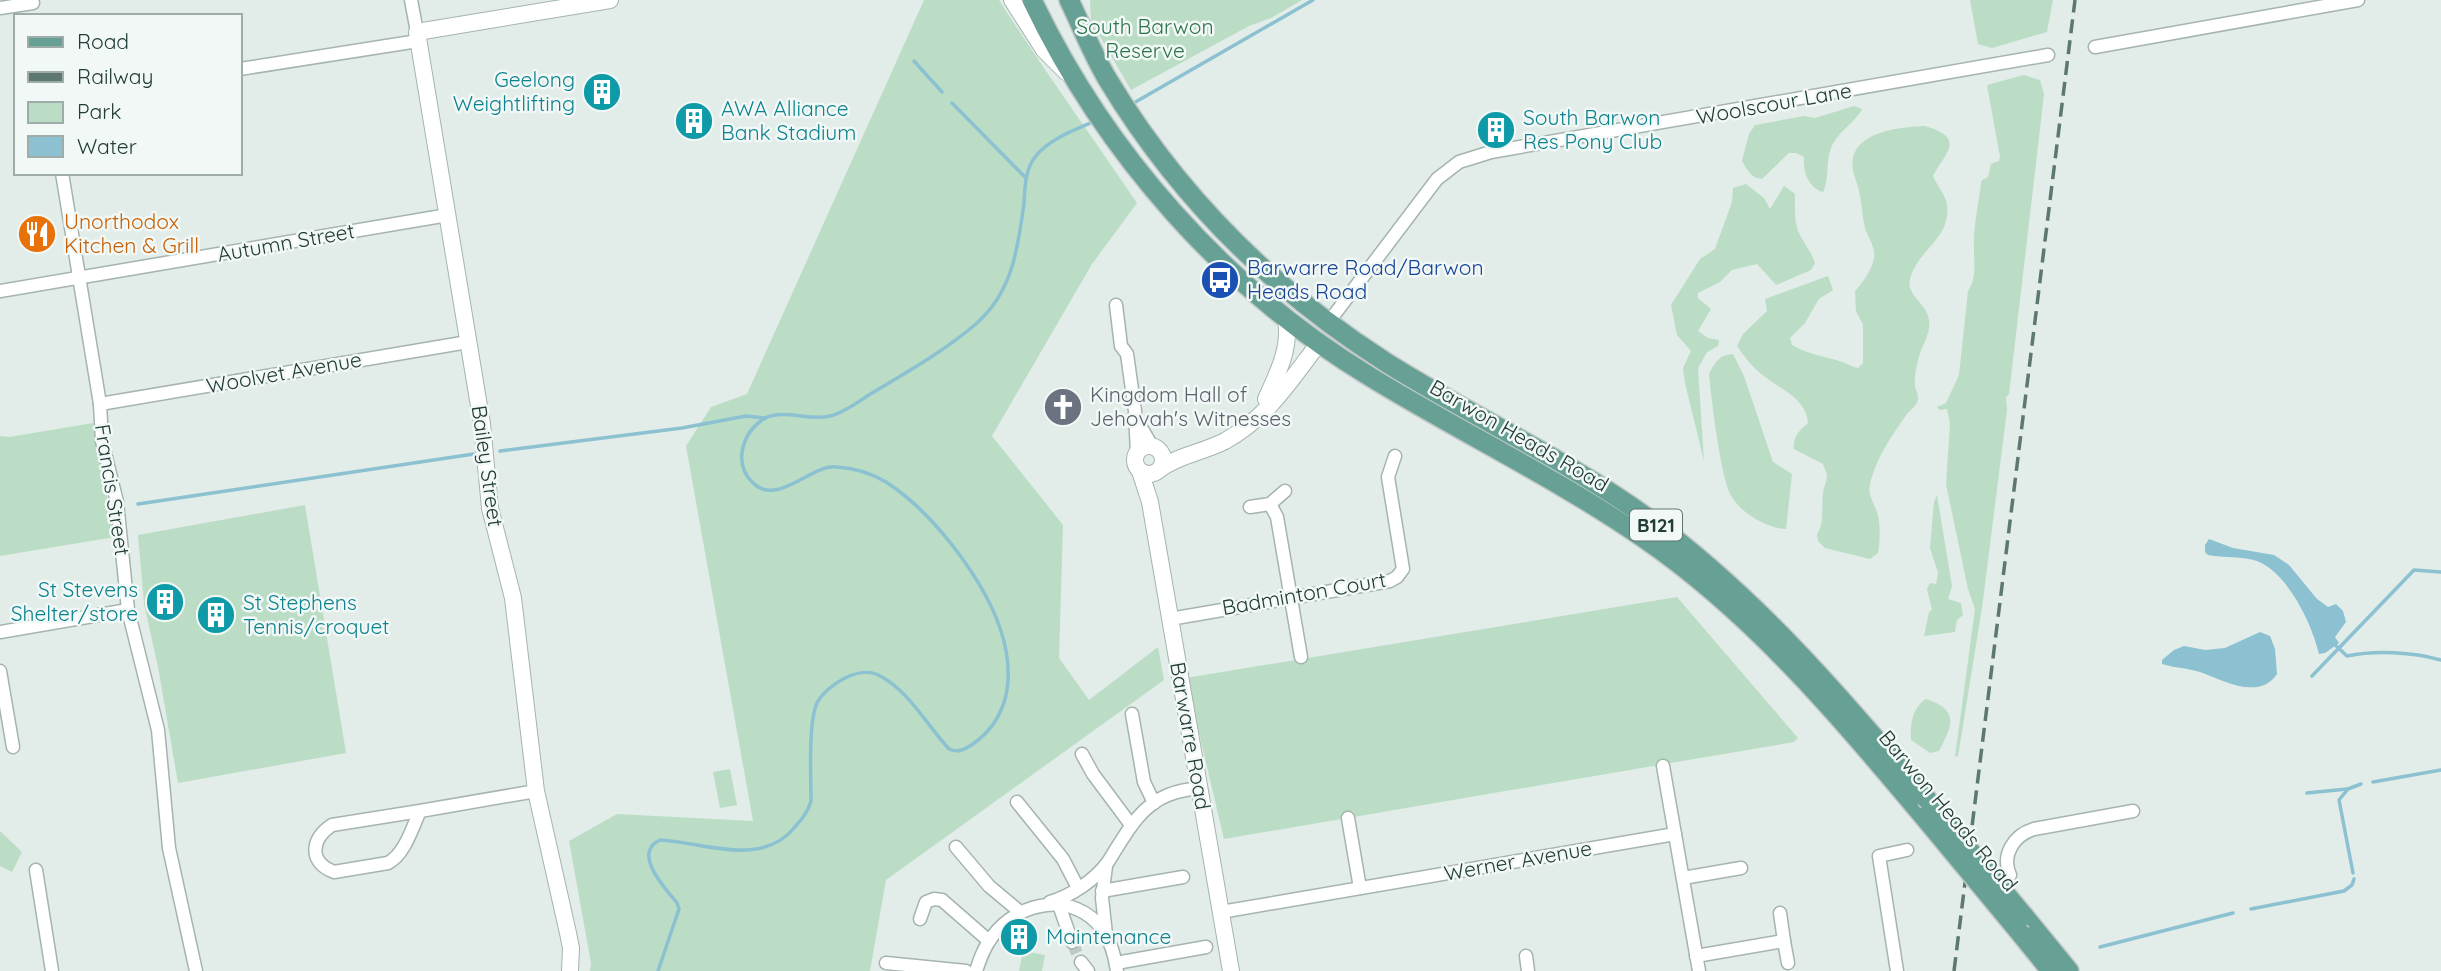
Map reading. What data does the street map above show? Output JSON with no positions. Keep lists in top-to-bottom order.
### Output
{
  "streets": {
    "main road": ["Barwon Heads Road", "B121"],
    "street": [
      "Woolscour Lane",
      "Autumn Street",
      "Woolvet Avenue",
      "Bailey Street",
      "Francis Street",
      "Badminton Court",
      "Barwarre Road",
      "Werner Avenue"
    ]
  },
  "crossings": [
    ["Woolscour Lane", "Barwon Heads Road"],
    ["Autumn Street", "Bailey Street"],
    ["Autumn Street", "Francis Street"],
    ["Woolvet Avenue", "Bailey Street"],
    ["Woolvet Avenue", "Francis Street"],
    ["Badminton Court", "Barwarre Road"],
    ["Barwarre Road", "Werner Avenue"]
  ],
  "parks": ["South Barwon Reserve"],
  "places": {
    "building": [
      "Geelong Weightlifting",
      "AWA Alliance Bank Stadium",
      "South Barwon Res Pony Club",
      "St Stevens Shelter/store",
      "St Stephens Tennis/croquet",
      "Maintenance"
    ],
    "restaurant": ["Unorthodox Kitchen & Grill"],
    "bus stop": ["Barwarre Road/Barwon Heads Road"],
    "church": ["Kingdom Hall of Jehovah's Witnesses"]
  },
  "legend": [
    "Road",
    "Railway",
    "Park",
    "Water"
  ]
}
